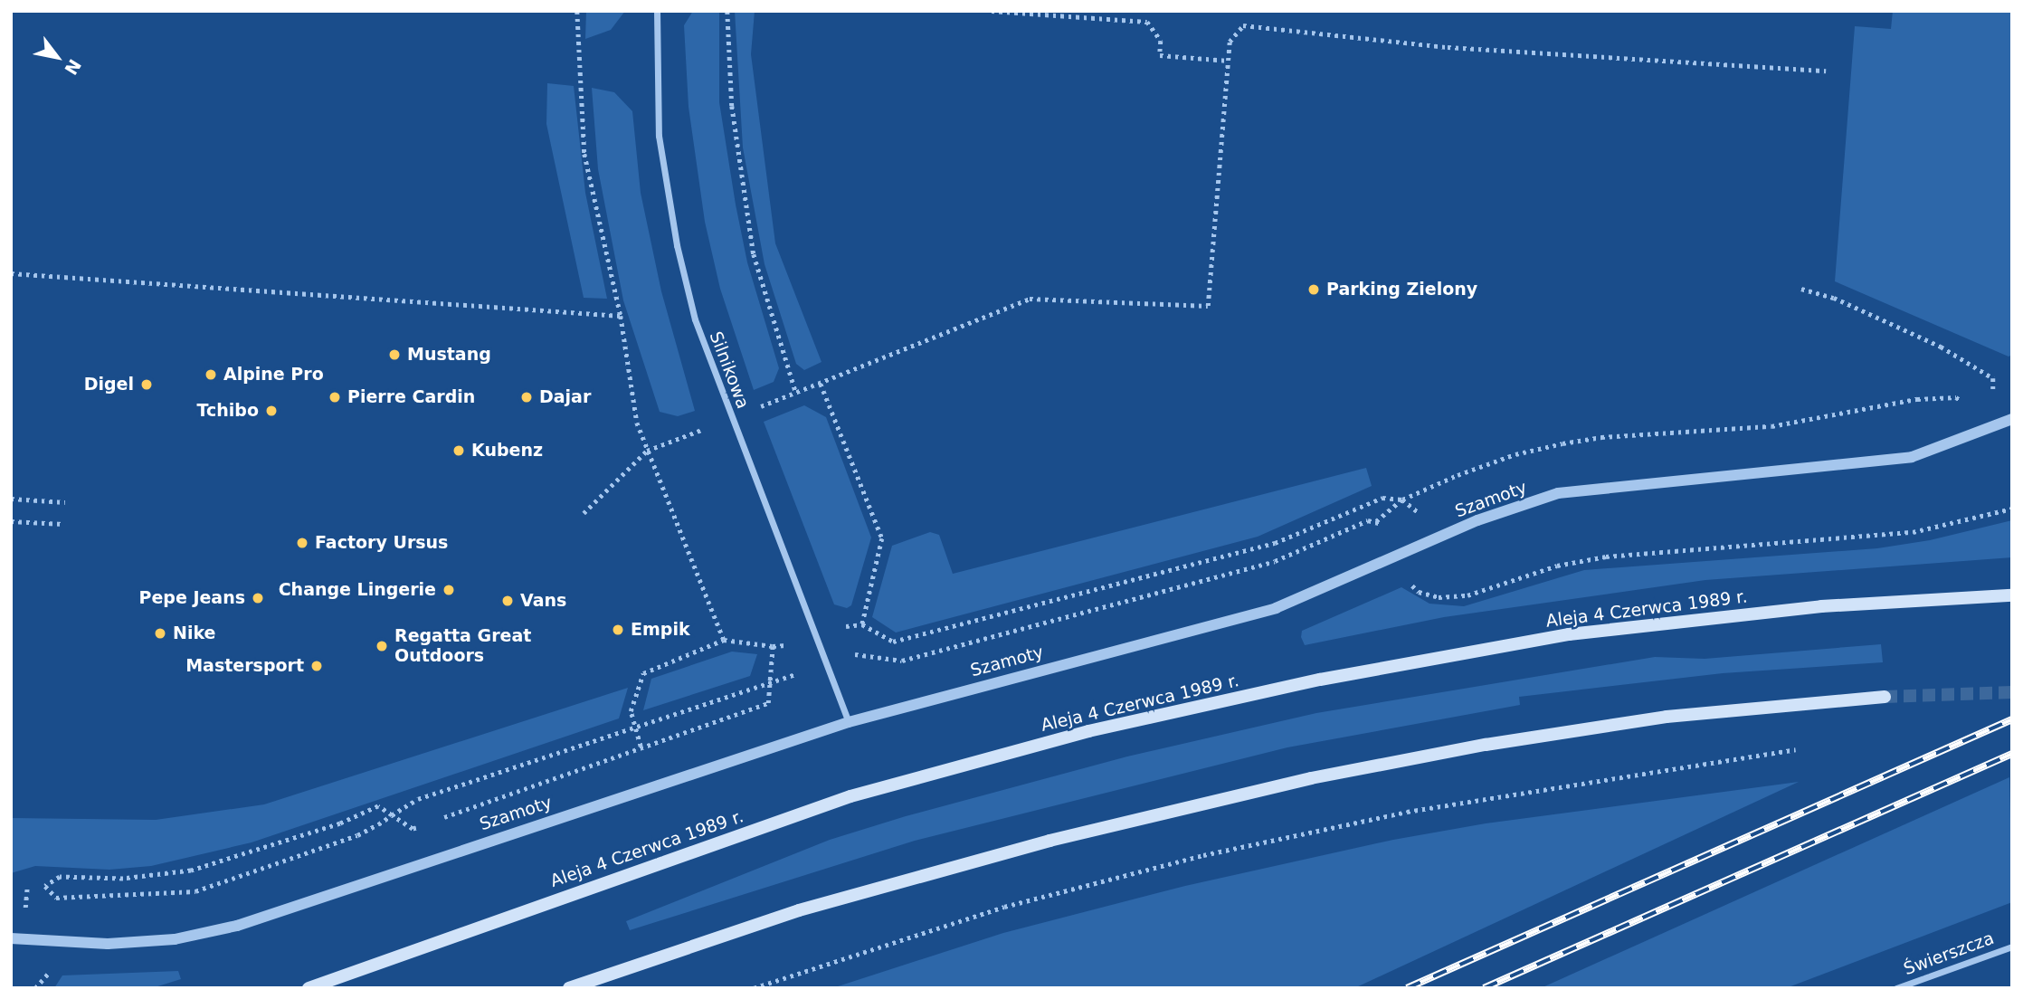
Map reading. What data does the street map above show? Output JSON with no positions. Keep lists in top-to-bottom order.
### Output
{
  "streets": {
    "main road": ["Aleja 4 Czerwca 1989 r."],
    "street": ["Silnikowa", "Szamoty", "Świerszcza"]
  },
  "crossings": [
    ["Silnikowa", "Szamoty"]
  ],
  "places": [
    "Parking Zielony",
    "Mustang",
    "Alpine Pro",
    "Digel",
    "Pierre Cardin",
    "Dajar",
    "Tchibo",
    "Kubenz",
    "Factory Ursus",
    "Change Lingerie",
    "Pepe Jeans",
    "Vans",
    "Empik",
    "Nike",
    "Regatta Great Outdoors",
    "Mastersport"
  ],
  "north": "bottom right"
}
